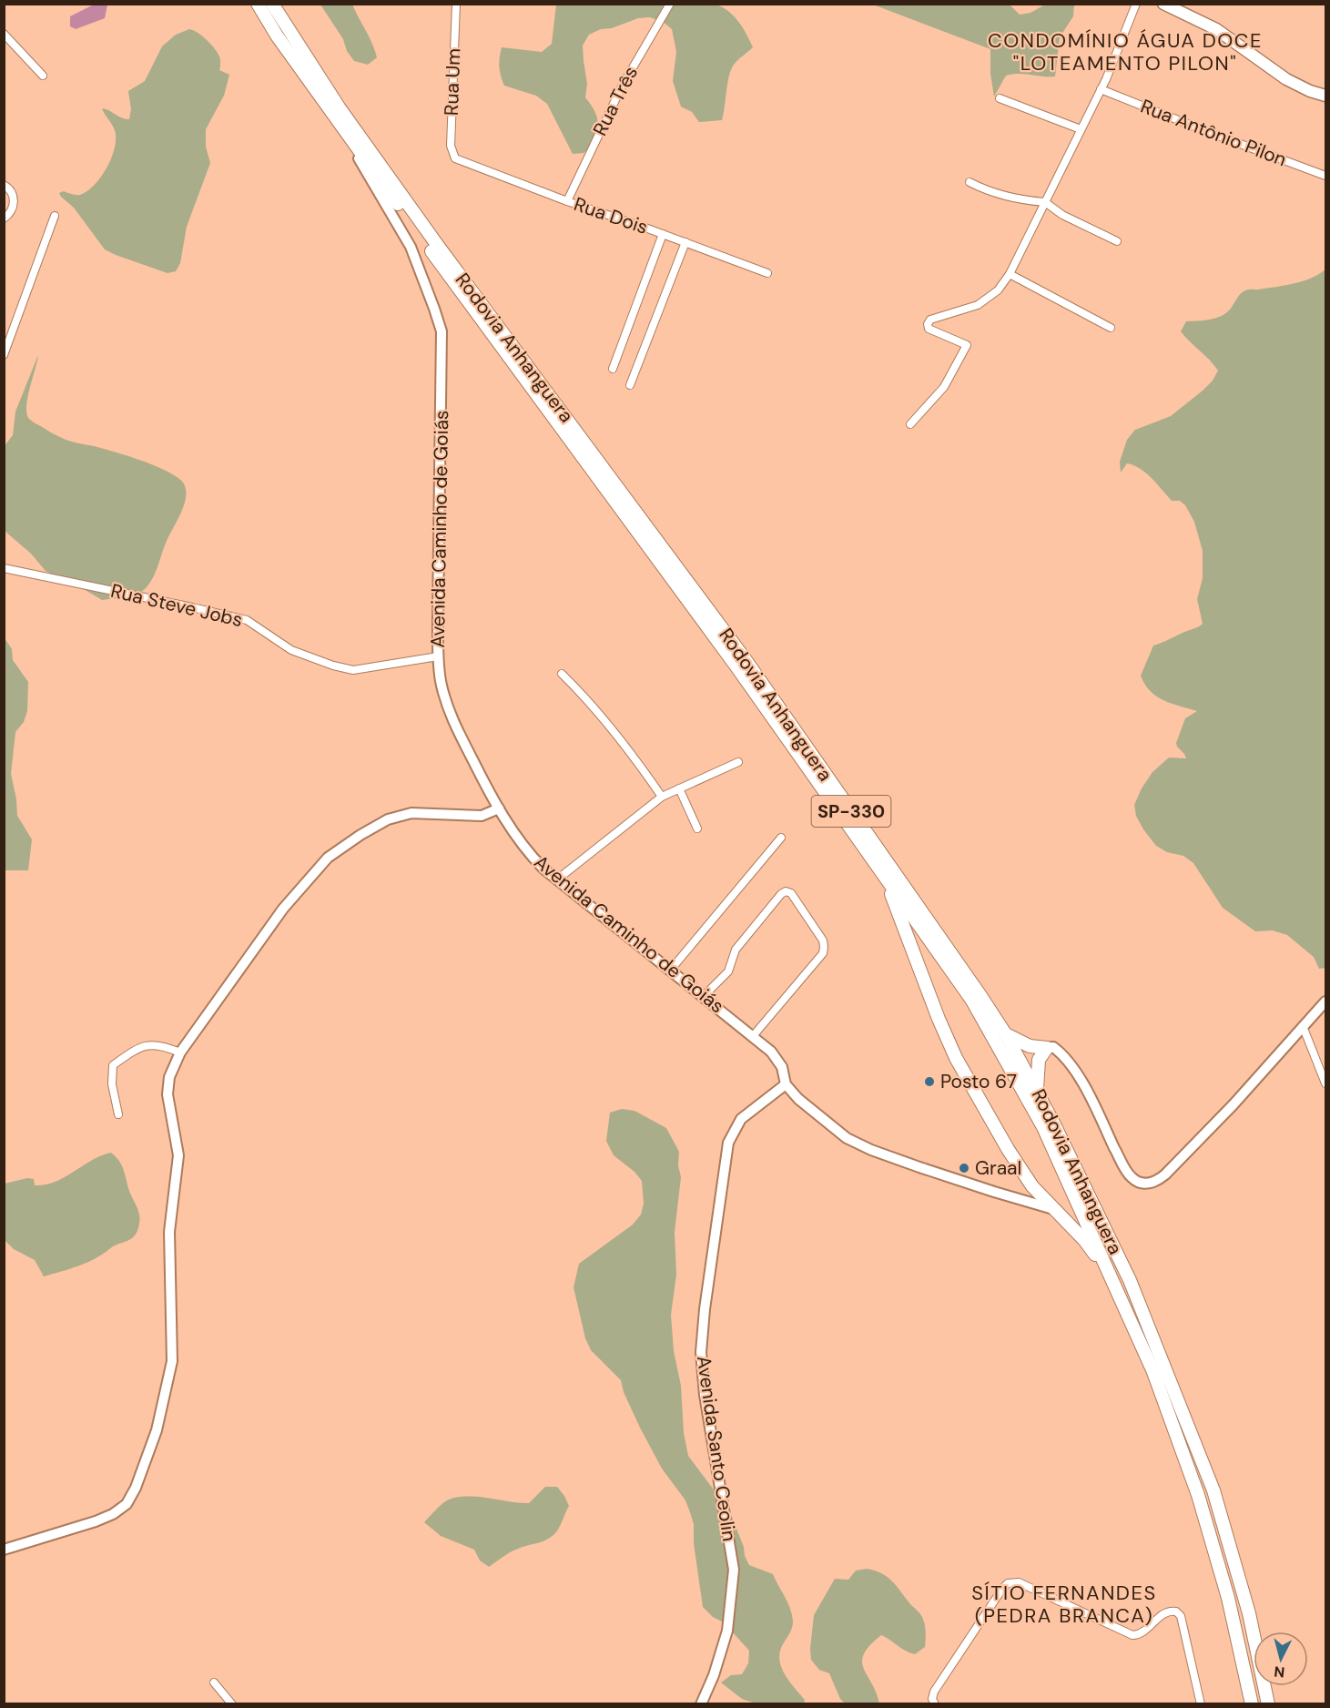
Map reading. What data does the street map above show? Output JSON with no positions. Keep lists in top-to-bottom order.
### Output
{
  "streets": {
    "highway": ["Rodovia Anhanguera", "SP-330"],
    "street": [
      "Rua Um",
      "Rua Três",
      "Rua Antônio Pilon",
      "Rua Dois",
      "Avenida Caminho de Goiás",
      "Rua Steve Jobs",
      "Avenida Santo Ceolin"
    ]
  },
  "crossings": [
    ["Rua Um", "Rua Dois"],
    ["Rua Três", "Rua Dois"],
    ["Rodovia Anhanguera", "Avenida Caminho de Goiás"],
    ["Avenida Caminho de Goiás", "Rua Steve Jobs"],
    ["Avenida Caminho de Goiás", "Avenida Santo Ceolin"]
  ],
  "districts": ["CONDOMÍNIO ÁGUA DOCE \"LOTEAMENTO PILON\"", "SÍTIO FERNANDES (PEDRA BRANCA)"],
  "places": ["Posto 67", "Graal"],
  "north": "bottom"
}
